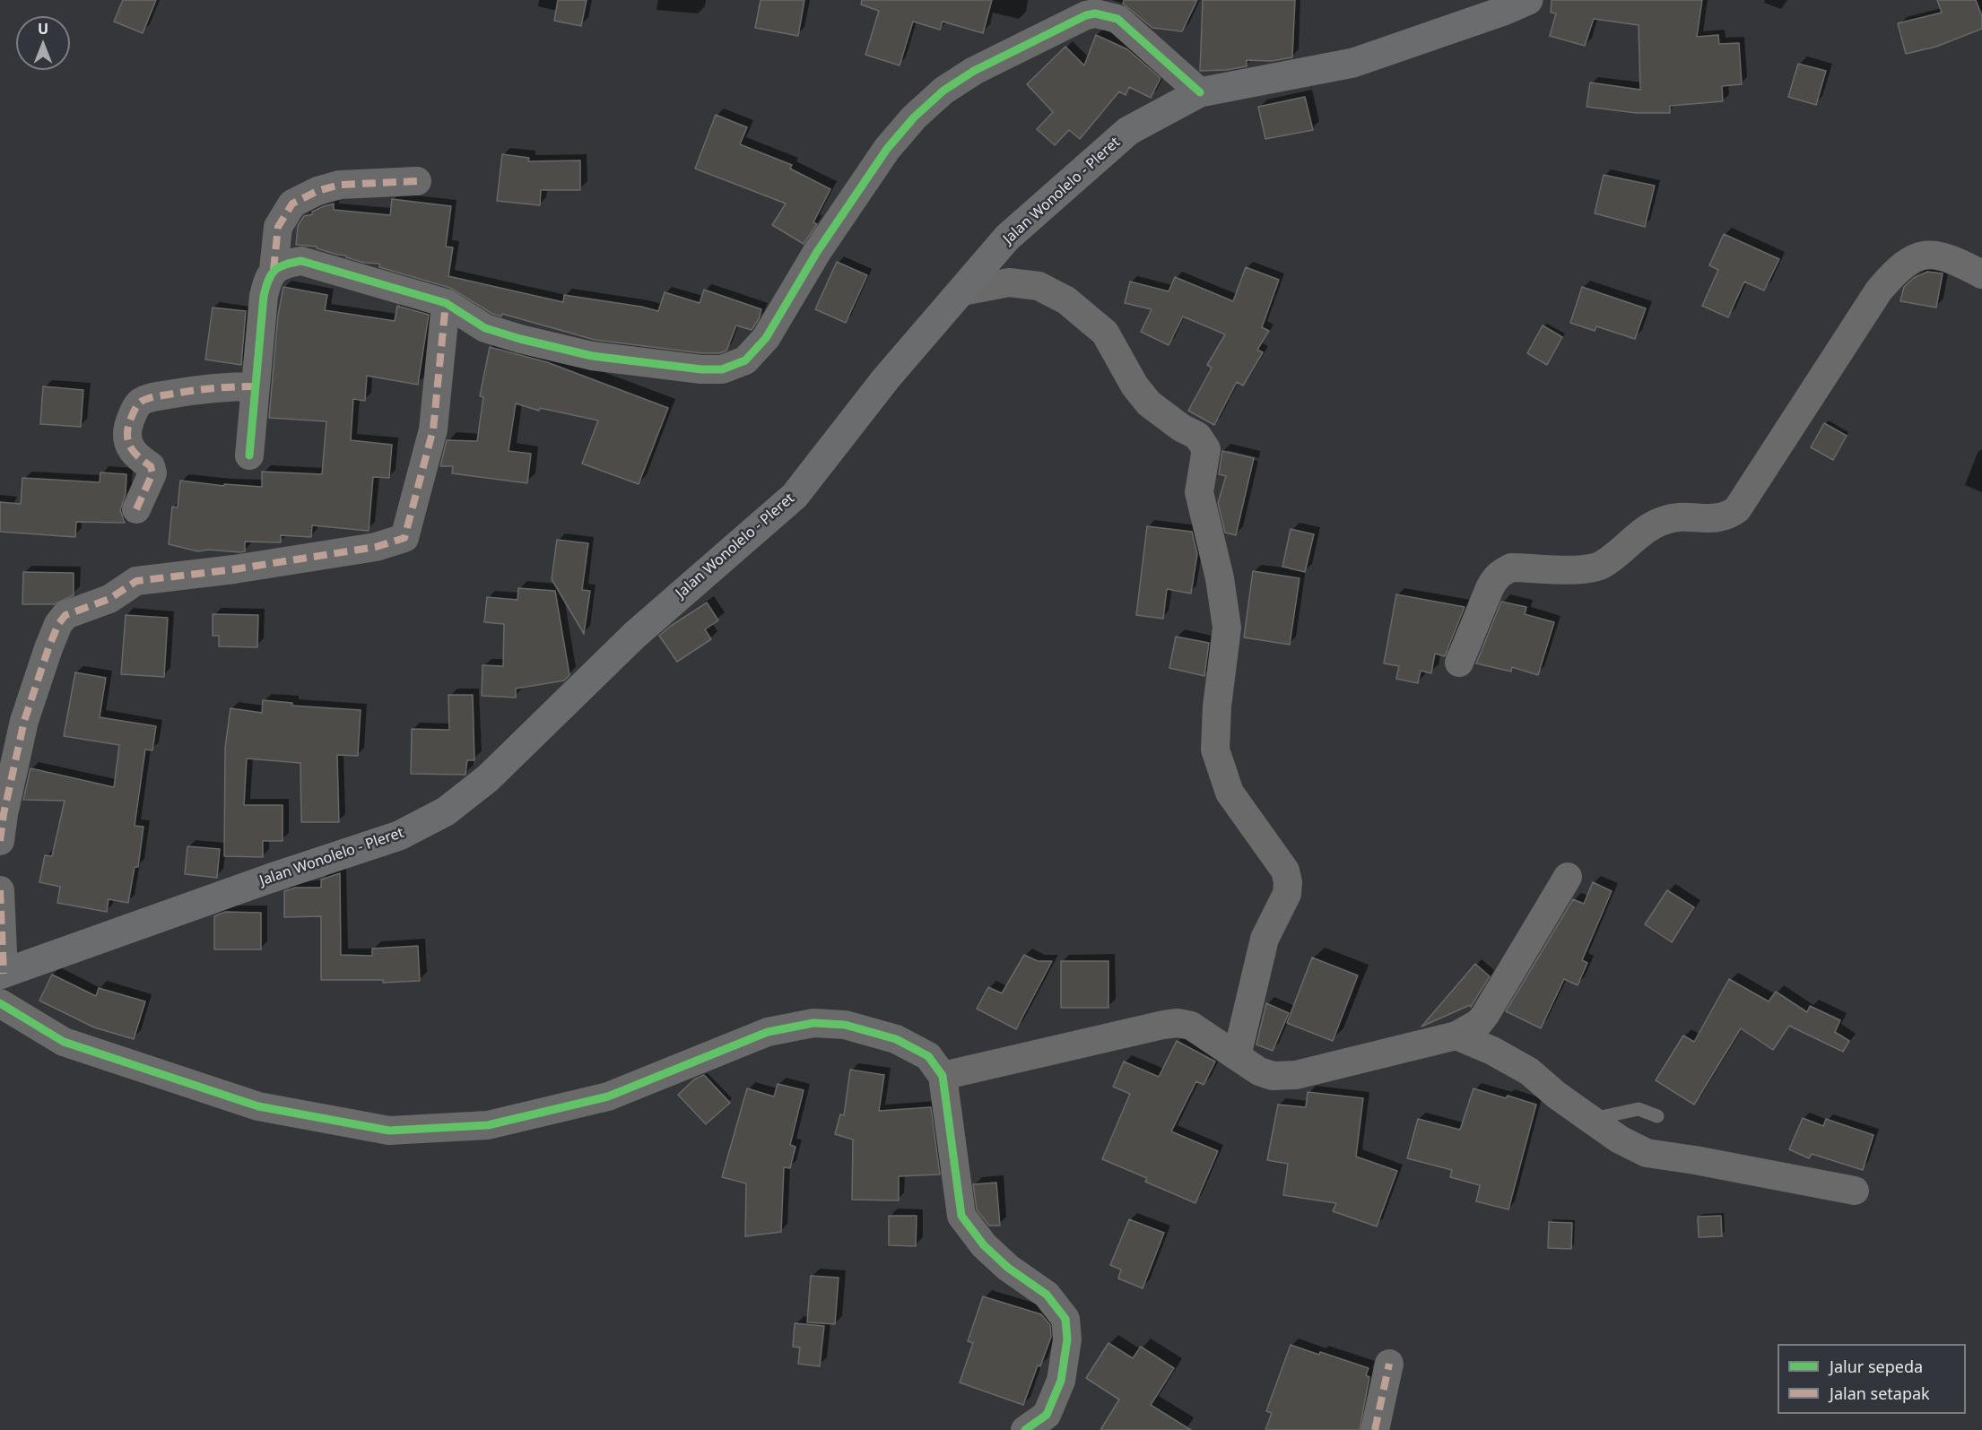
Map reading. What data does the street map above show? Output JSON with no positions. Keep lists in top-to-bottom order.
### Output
{
  "streets": {
    "main road": ["Jalan Wonolelo - Pleret"]
  },
  "legend": ["Jalur sepeda", "Jalan setapak"],
  "north": "top"
}
